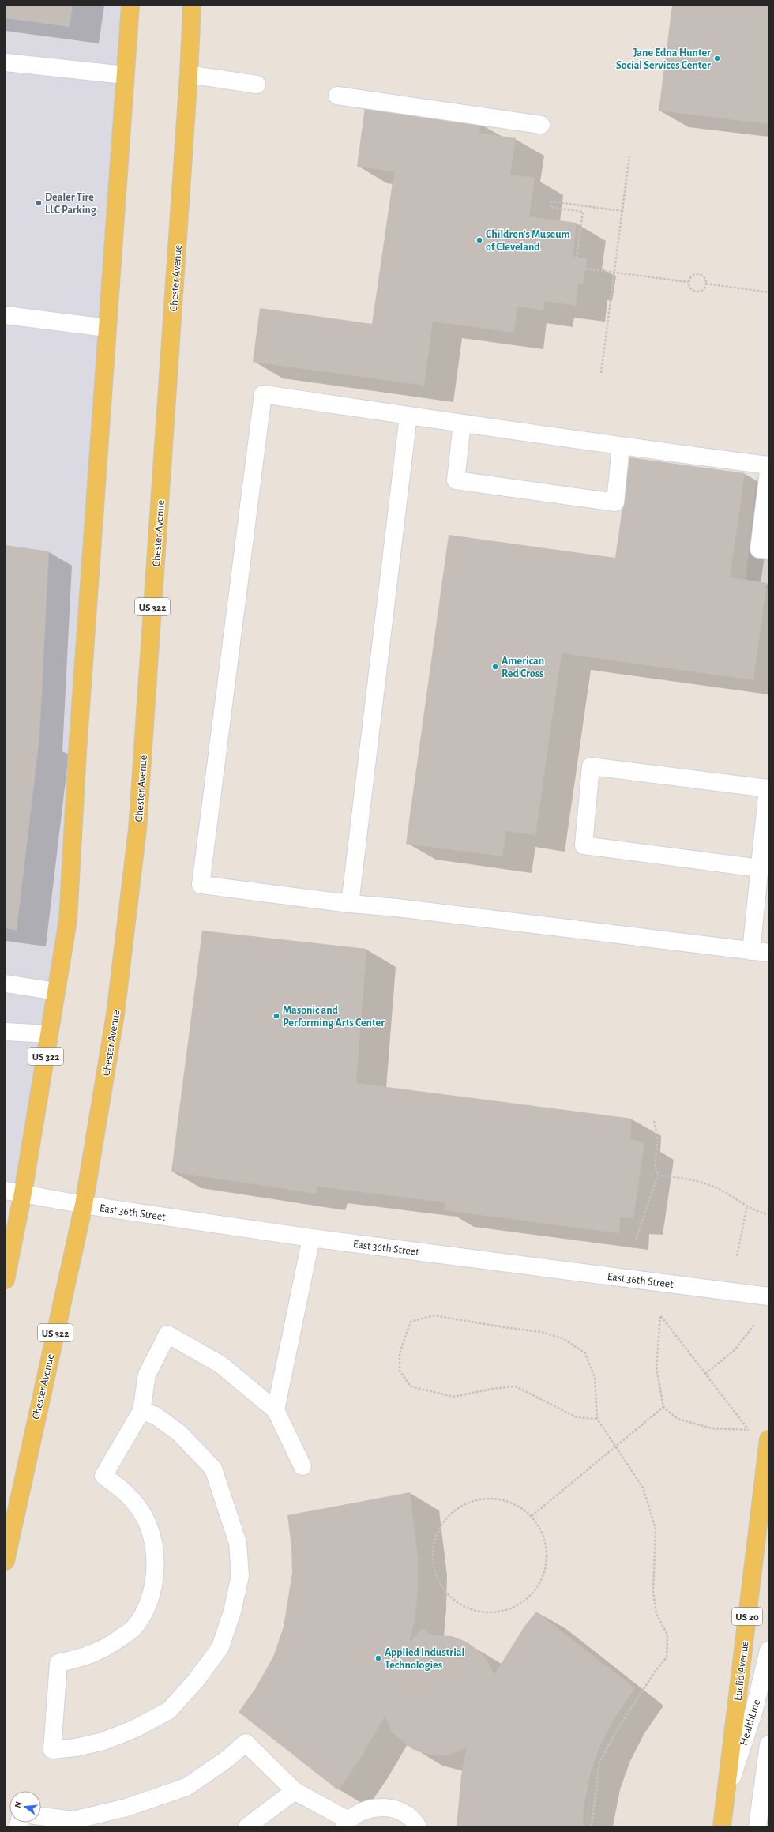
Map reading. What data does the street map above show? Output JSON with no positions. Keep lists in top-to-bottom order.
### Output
{
  "streets": {
    "main road": [
      "Chester Avenue",
      "US 322",
      "US 20",
      "Euclid Avenue"
    ],
    "street": ["East 36th Street", "HealthLine"]
  },
  "crossings": [
    ["Chester Avenue", "East 36th Street"],
    ["US 322", "East 36th Street"],
    ["Euclid Avenue", "HealthLine"]
  ],
  "places": [
    "Jane Edna Hunter Social Services Center",
    "Dealer Tire LLC Parking",
    "Children’s Museum of Cleveland",
    "American Red Cross",
    "Masonic and Performing Arts Center",
    "Applied Industrial Technologies"
  ],
  "north": "left"
}
